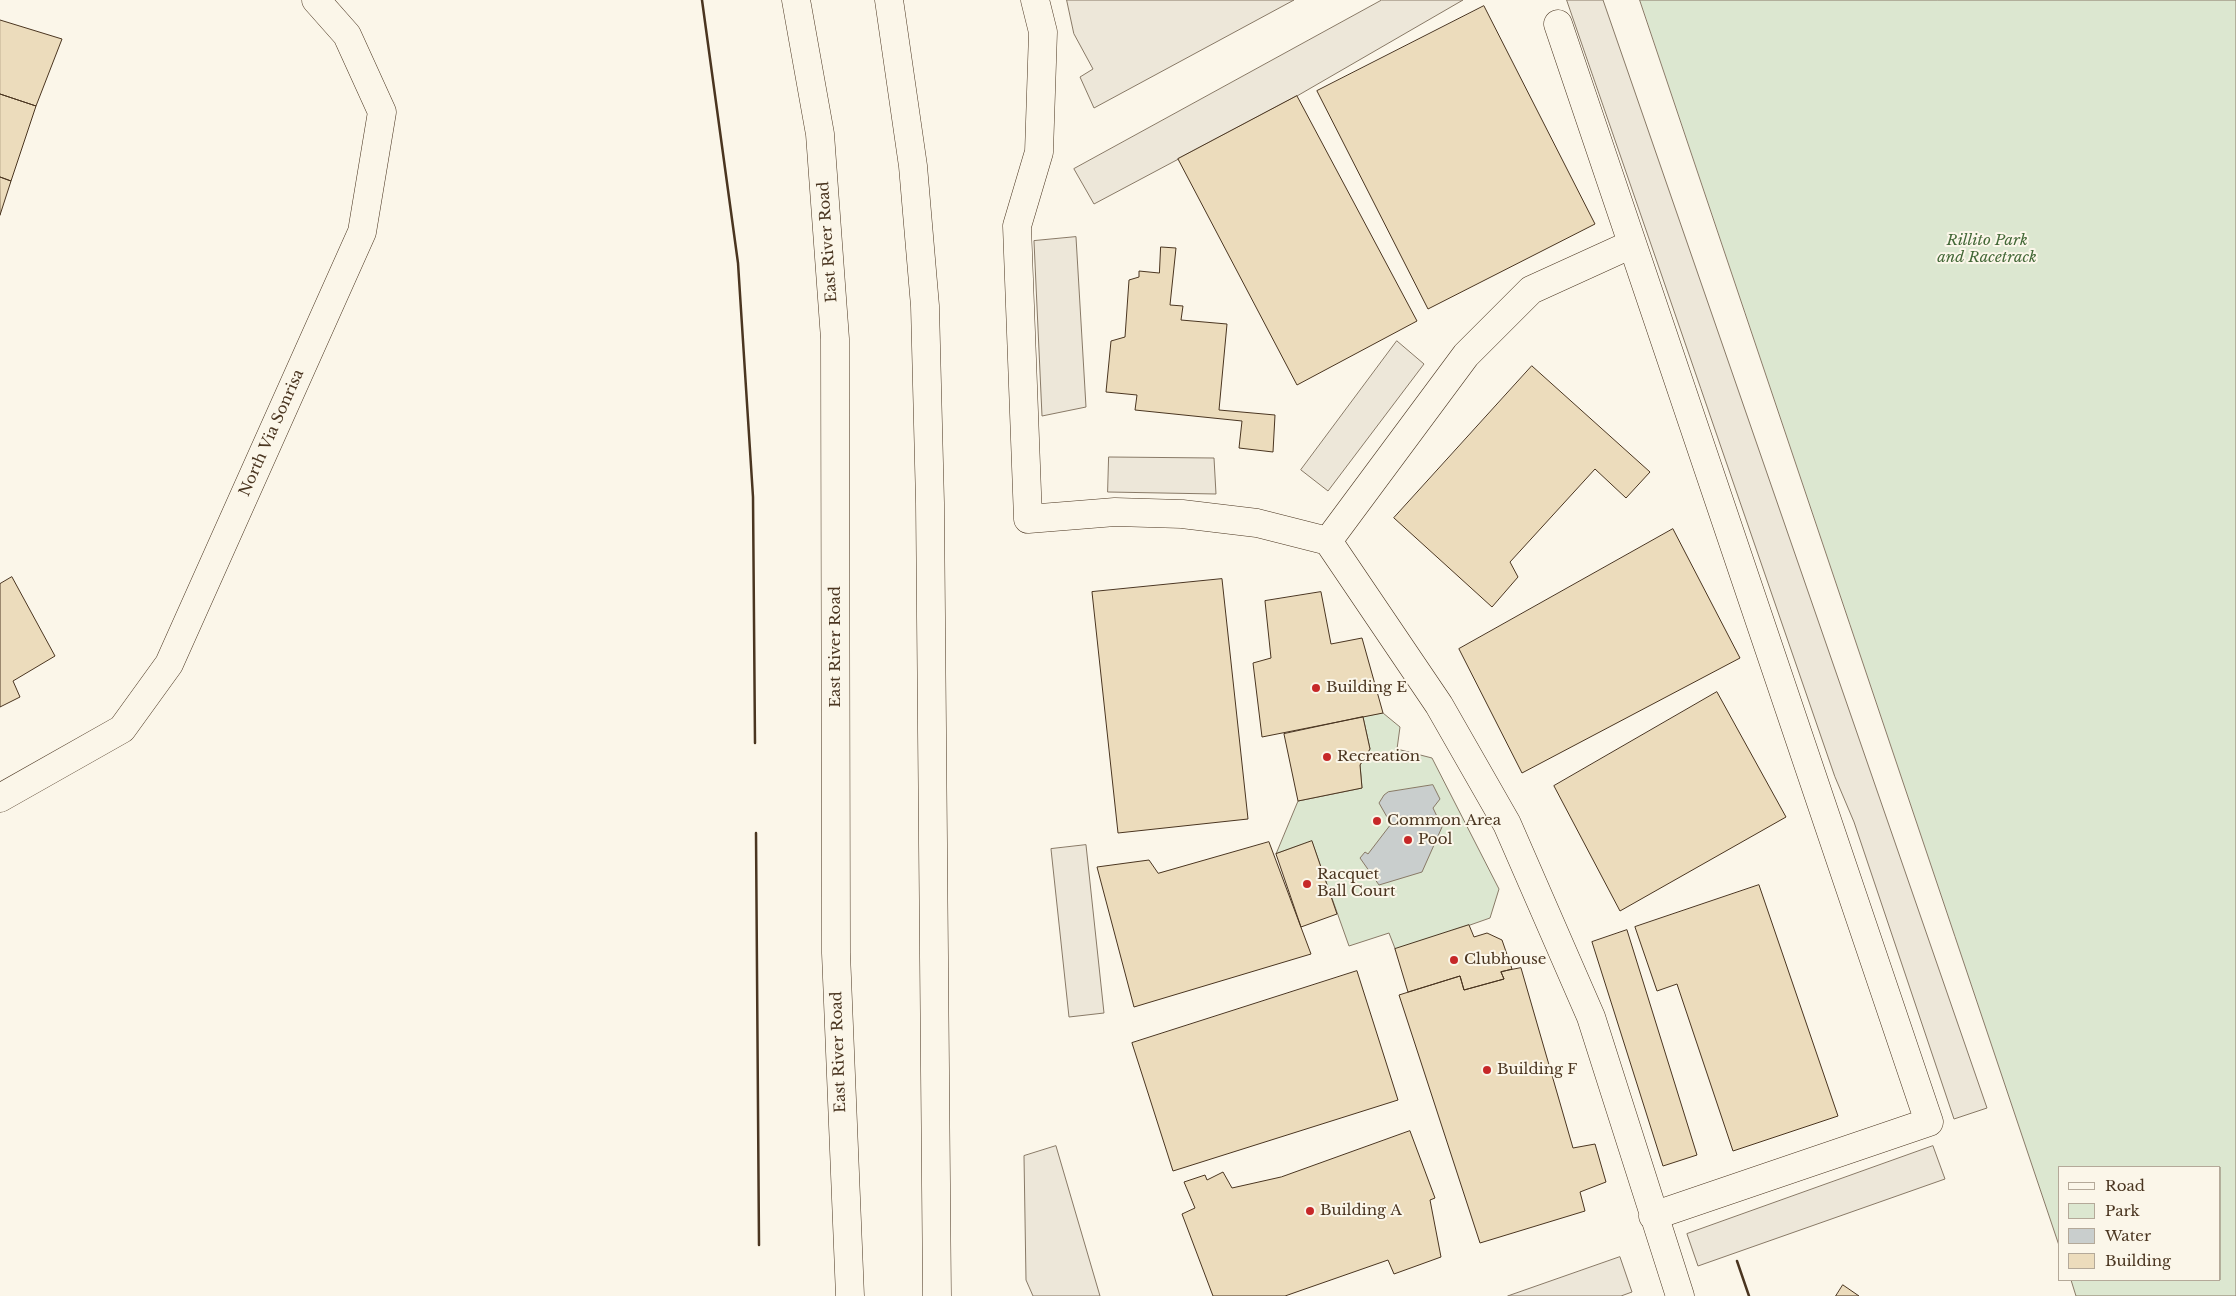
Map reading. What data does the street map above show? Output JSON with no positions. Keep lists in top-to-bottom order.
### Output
{
  "streets": {
    "street": ["East River Road", "North Via Sonrisa"]
  },
  "parks": ["Rillito Park and Racetrack"],
  "places": [
    "Building E",
    "Recreation",
    "Common Area",
    "Pool",
    "Racquet Ball Court",
    "Clubhouse",
    "Building F",
    "Building A"
  ],
  "legend": [
    "Road",
    "Park",
    "Water",
    "Building"
  ]
}
